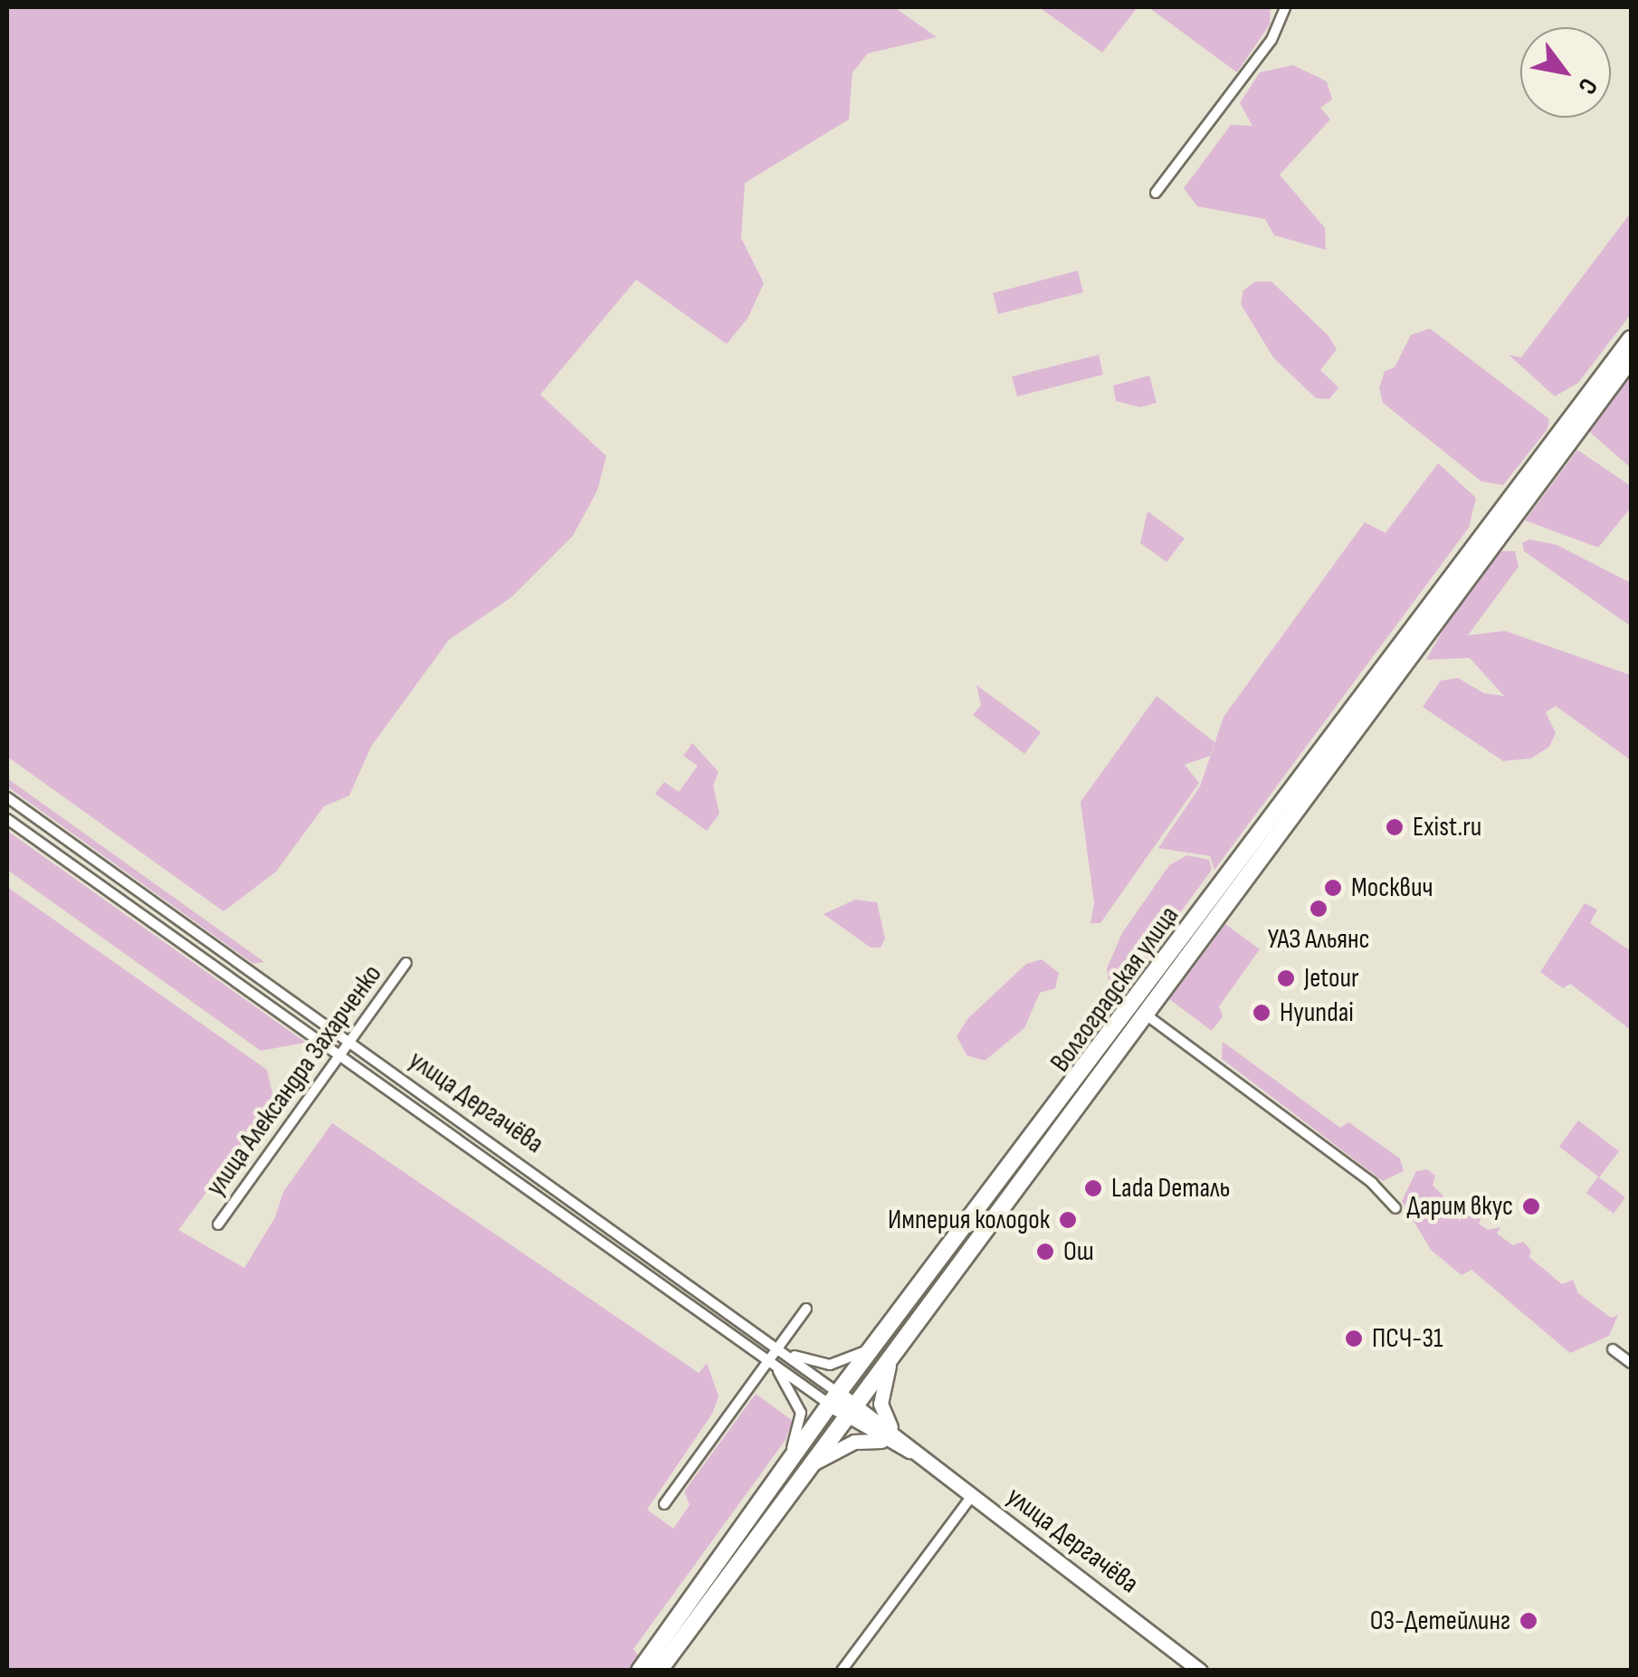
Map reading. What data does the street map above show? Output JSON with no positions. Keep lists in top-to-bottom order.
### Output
{
  "streets": {
    "main road": ["Волгоградская улица"],
    "street": ["улица Александра Захарченко", "улица Дергачёва"]
  },
  "crossings": [
    ["Волгоградская улица", "улица Дергачёва"],
    ["улица Александра Захарченко", "улица Дергачёва"]
  ],
  "places": [
    "Exist.ru",
    "Москвич",
    "УАЗ Альянс",
    "Jetour",
    "Hyundai",
    "Lada Dеталь",
    "Дарим вкус",
    "Империя колодок",
    "Ош",
    "ПСЧ-31",
    "О3-Детейлинг"
  ],
  "north": "bottom right"
}
